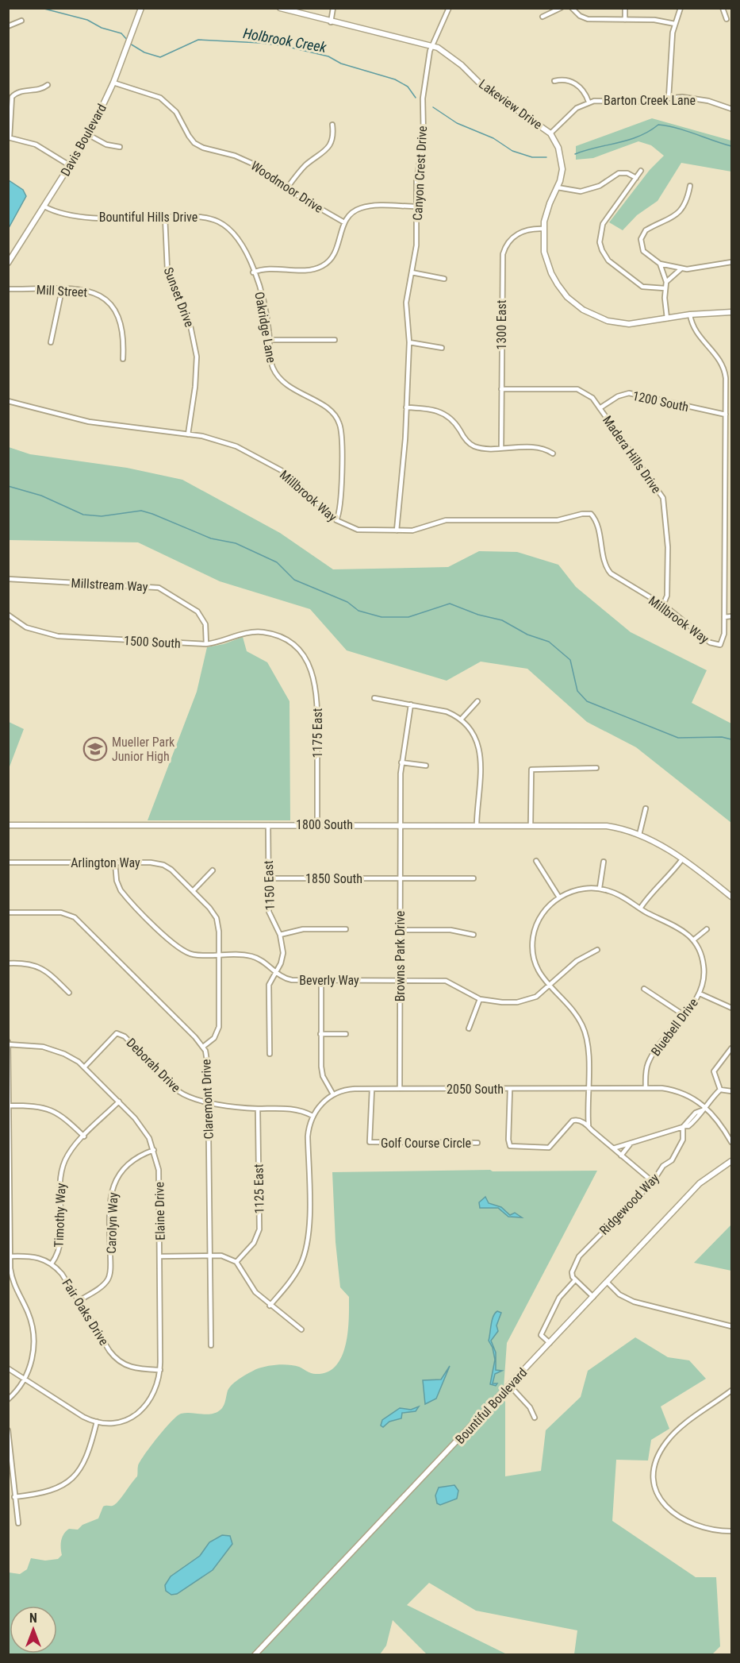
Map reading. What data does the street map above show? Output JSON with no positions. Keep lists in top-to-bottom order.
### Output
{
  "streets": {
    "main road": [
      "Lakeview Drive",
      "Davis Boulevard",
      "1800 South",
      "Bountiful Boulevard"
    ],
    "street": [
      "Barton Creek Lane",
      "Canyon Crest Drive",
      "Woodmoor Drive",
      "Bountiful Hills Drive",
      "Mill Street",
      "Sunset Drive",
      "1300 East",
      "Oakridge Lane",
      "1200 South",
      "Madera Hills Drive",
      "Millbrook Way",
      "Millstream Way",
      "1500 South",
      "1175 East",
      "Arlington Way",
      "1850 South",
      "1150 East",
      "Browns Park Drive",
      "Beverly Way",
      "Bluebell Drive",
      "Deborah Drive",
      "2050 South",
      "Claremont Drive",
      "Golf Course Circle",
      "1125 East",
      "Ridgewood Way",
      "Elaine Drive",
      "Timothy Way",
      "Carolyn Way",
      "Fair Oaks Drive"
    ]
  },
  "crossings": [
    ["Barton Creek Lane", "Lakeview Drive"],
    ["Lakeview Drive", "Canyon Crest Drive"],
    ["Lakeview Drive", "1300 East"],
    ["Davis Boulevard", "Woodmoor Drive"],
    ["Davis Boulevard", "Bountiful Hills Drive"],
    ["Canyon Crest Drive", "Millbrook Way"],
    ["Bountiful Hills Drive", "Sunset Drive"],
    ["Bountiful Hills Drive", "Oakridge Lane"],
    ["Sunset Drive", "Millbrook Way"],
    ["1300 East", "Madera Hills Drive"],
    ["Oakridge Lane", "Millbrook Way"],
    ["1200 South", "Madera Hills Drive"],
    ["Madera Hills Drive", "Millbrook Way"],
    ["Millstream Way", "1500 South"],
    ["1500 South", "1175 East"],
    ["1175 East", "1800 South"],
    ["1800 South", "1150 East"],
    ["1800 South", "Browns Park Drive"],
    ["Arlington Way", "Beverly Way"],
    ["Arlington Way", "Claremont Drive"],
    ["1850 South", "1150 East"],
    ["1850 South", "Browns Park Drive"],
    ["1150 East", "Beverly Way"],
    ["Browns Park Drive", "Beverly Way"],
    ["Browns Park Drive", "2050 South"],
    ["Bluebell Drive", "2050 South"],
    ["Deborah Drive", "Claremont Drive"],
    ["Deborah Drive", "Elaine Drive"],
    ["2050 South", "Golf Course Circle"],
    ["Elaine Drive", "Timothy Way"],
    ["Elaine Drive", "Carolyn Way"],
    ["Elaine Drive", "Fair Oaks Drive"],
    ["Timothy Way", "Fair Oaks Drive"],
    ["Carolyn Way", "Fair Oaks Drive"]
  ],
  "water": ["Holbrook Creek"],
  "places": {
    "school or university": ["Mueller Park Junior High"]
  },
  "north": "top"
}
